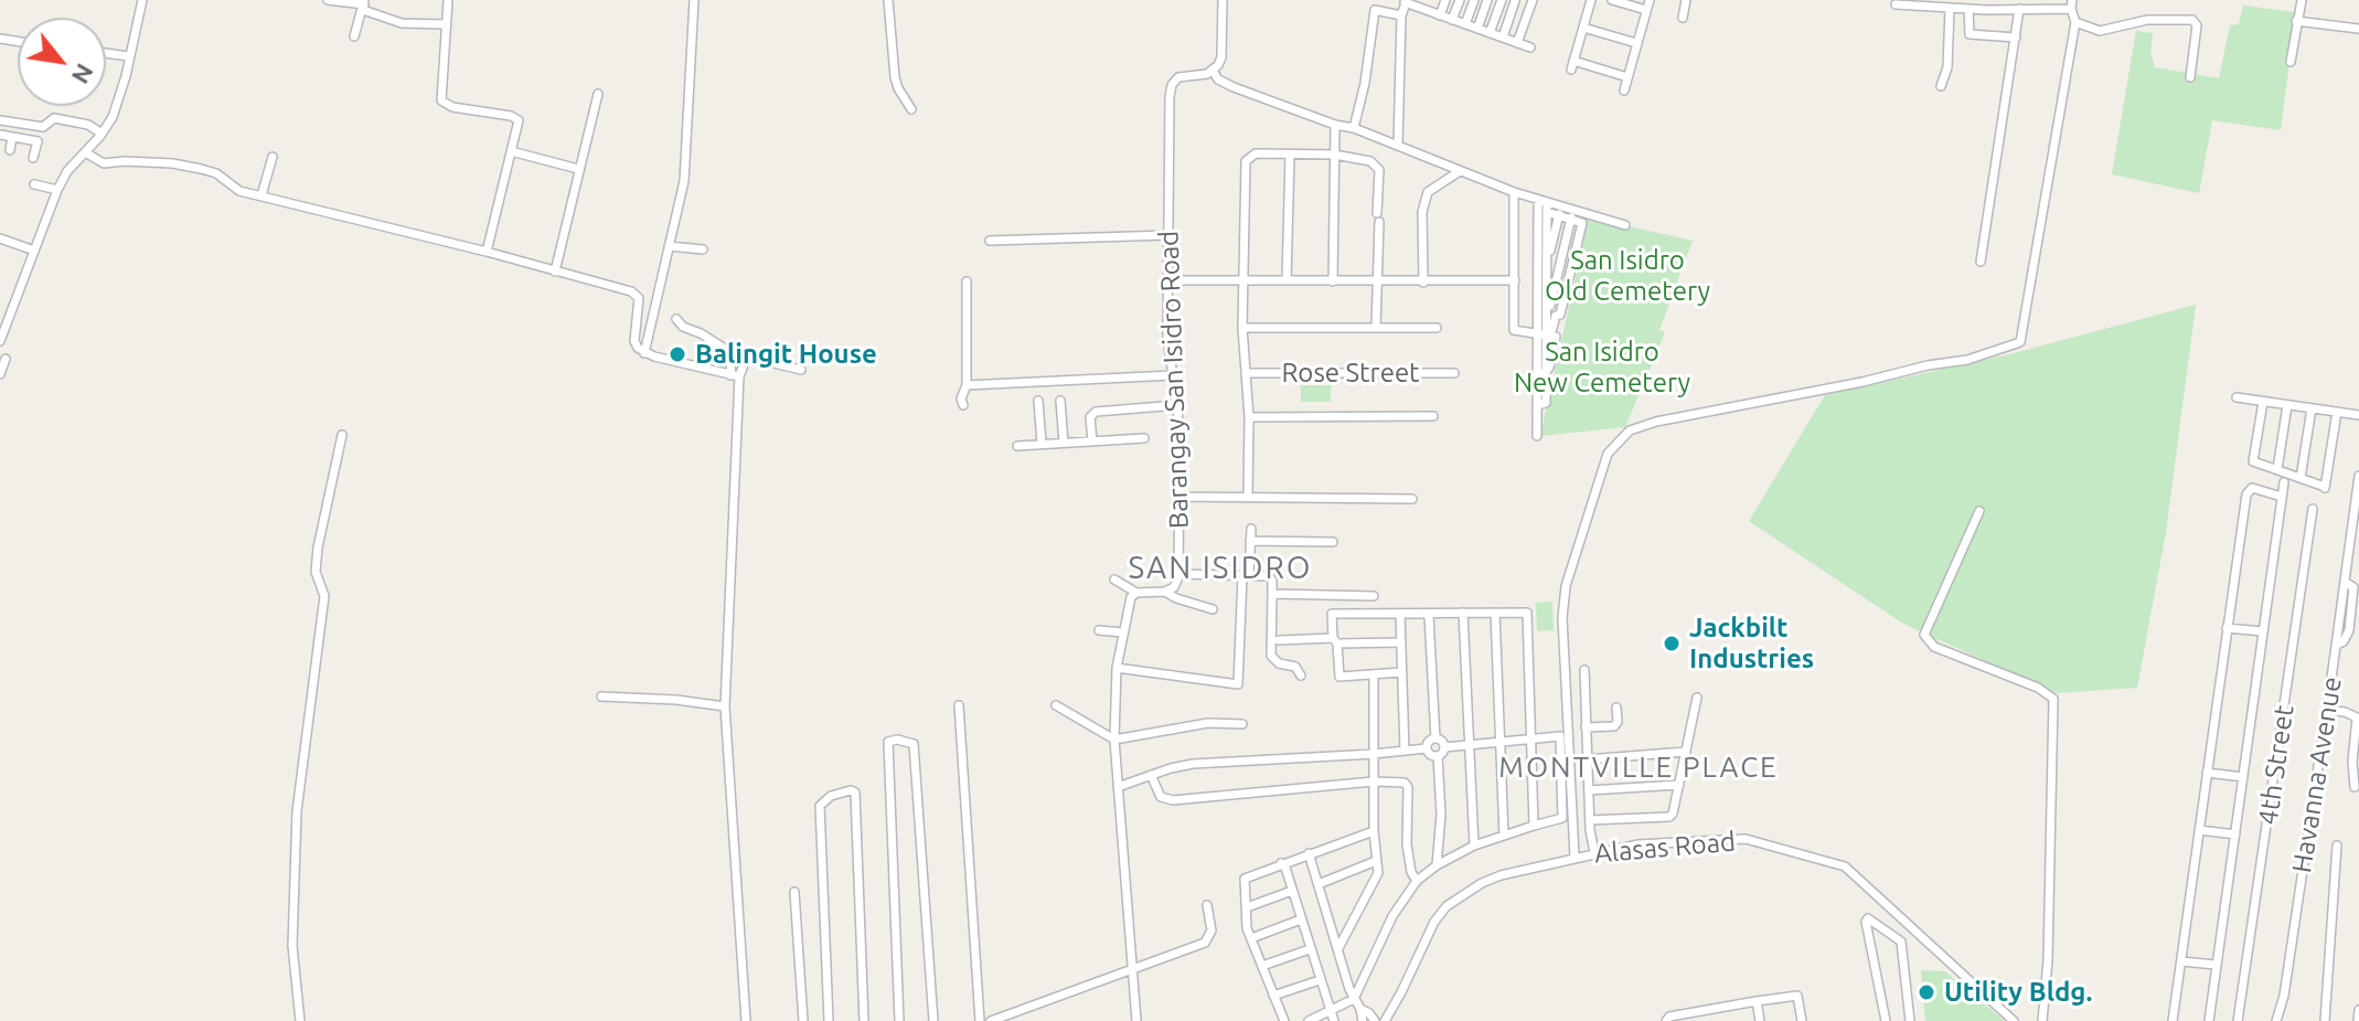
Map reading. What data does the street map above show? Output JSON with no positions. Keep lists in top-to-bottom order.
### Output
{
  "streets": {
    "street": [
      "Rose Street",
      "Barangay San Isidro Road",
      "4th Street",
      "Havanna Avenue",
      "Alasas Road"
    ]
  },
  "districts": ["SAN ISIDRO", "MONTVILLE PLACE"],
  "parks": ["San Isidro Old Cemetery", "San Isidro New Cemetery"],
  "places": ["Balingit House", "Jackbilt Industries", "Utility Bldg."],
  "north": "bottom right"
}
